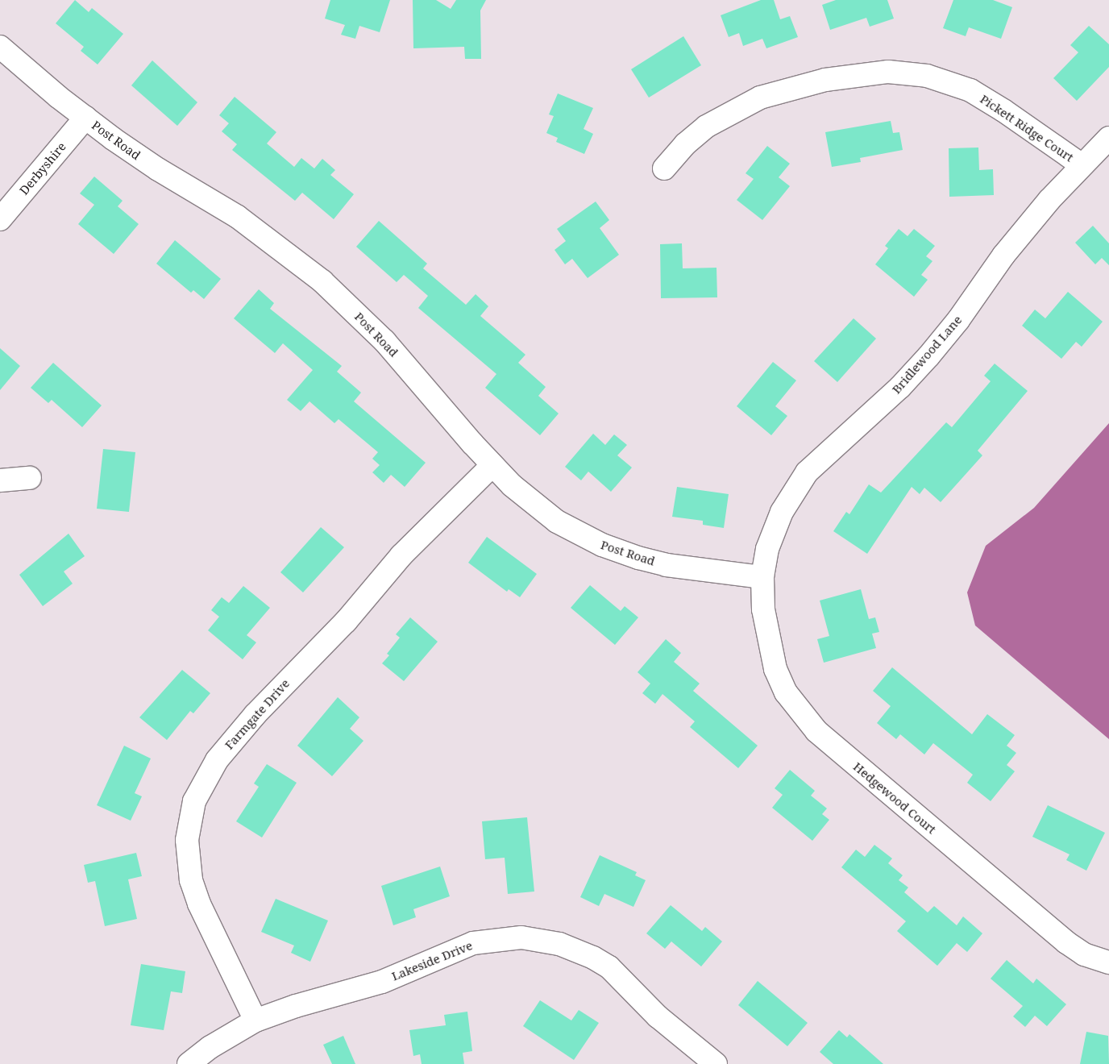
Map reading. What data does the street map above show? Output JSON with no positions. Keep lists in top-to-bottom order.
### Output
{
  "streets": {
    "street": [
      "Pickett Ridge Court",
      "Post Road",
      "Derbyshire",
      "Bridlewood Lane",
      "Farmgate Drive",
      "Hedgewood Court",
      "Lakeside Drive"
    ]
  },
  "crossings": [
    ["Pickett Ridge Court", "Bridlewood Lane"],
    ["Post Road", "Derbyshire"],
    ["Post Road", "Bridlewood Lane"],
    ["Post Road", "Farmgate Drive"],
    ["Post Road", "Hedgewood Court"],
    ["Bridlewood Lane", "Hedgewood Court"],
    ["Farmgate Drive", "Lakeside Drive"]
  ]
}
